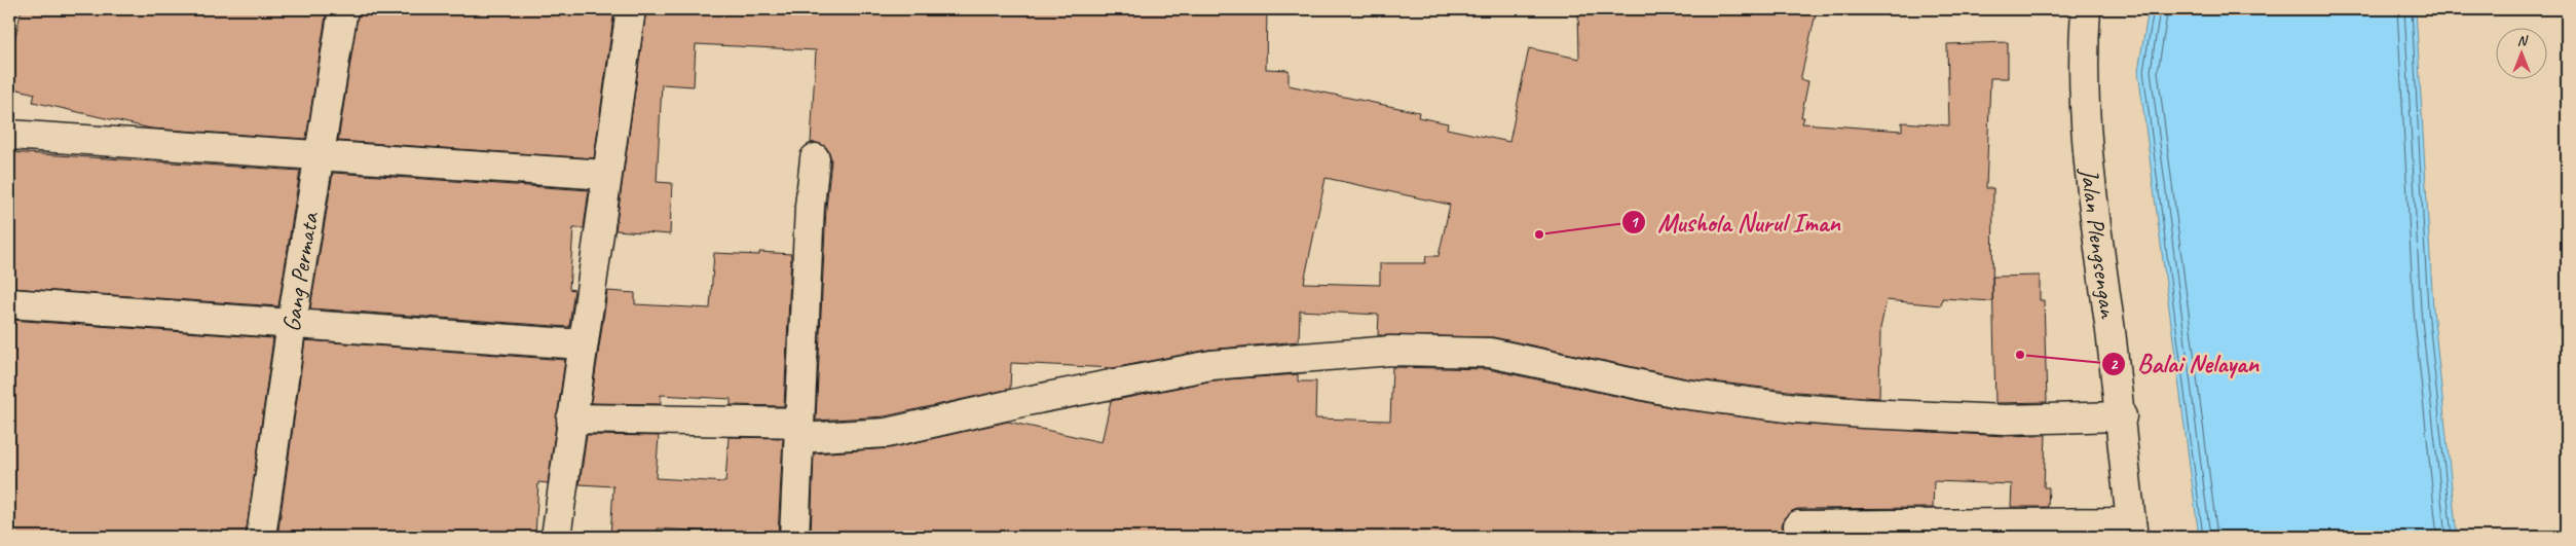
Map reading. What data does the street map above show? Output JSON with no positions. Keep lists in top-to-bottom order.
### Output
{
  "streets": {
    "street": ["Jalan Plengsengan", "Gang Permata"]
  },
  "places": ["Mushola Nurul Iman", "Balai Nelayan"],
  "north": "top"
}
